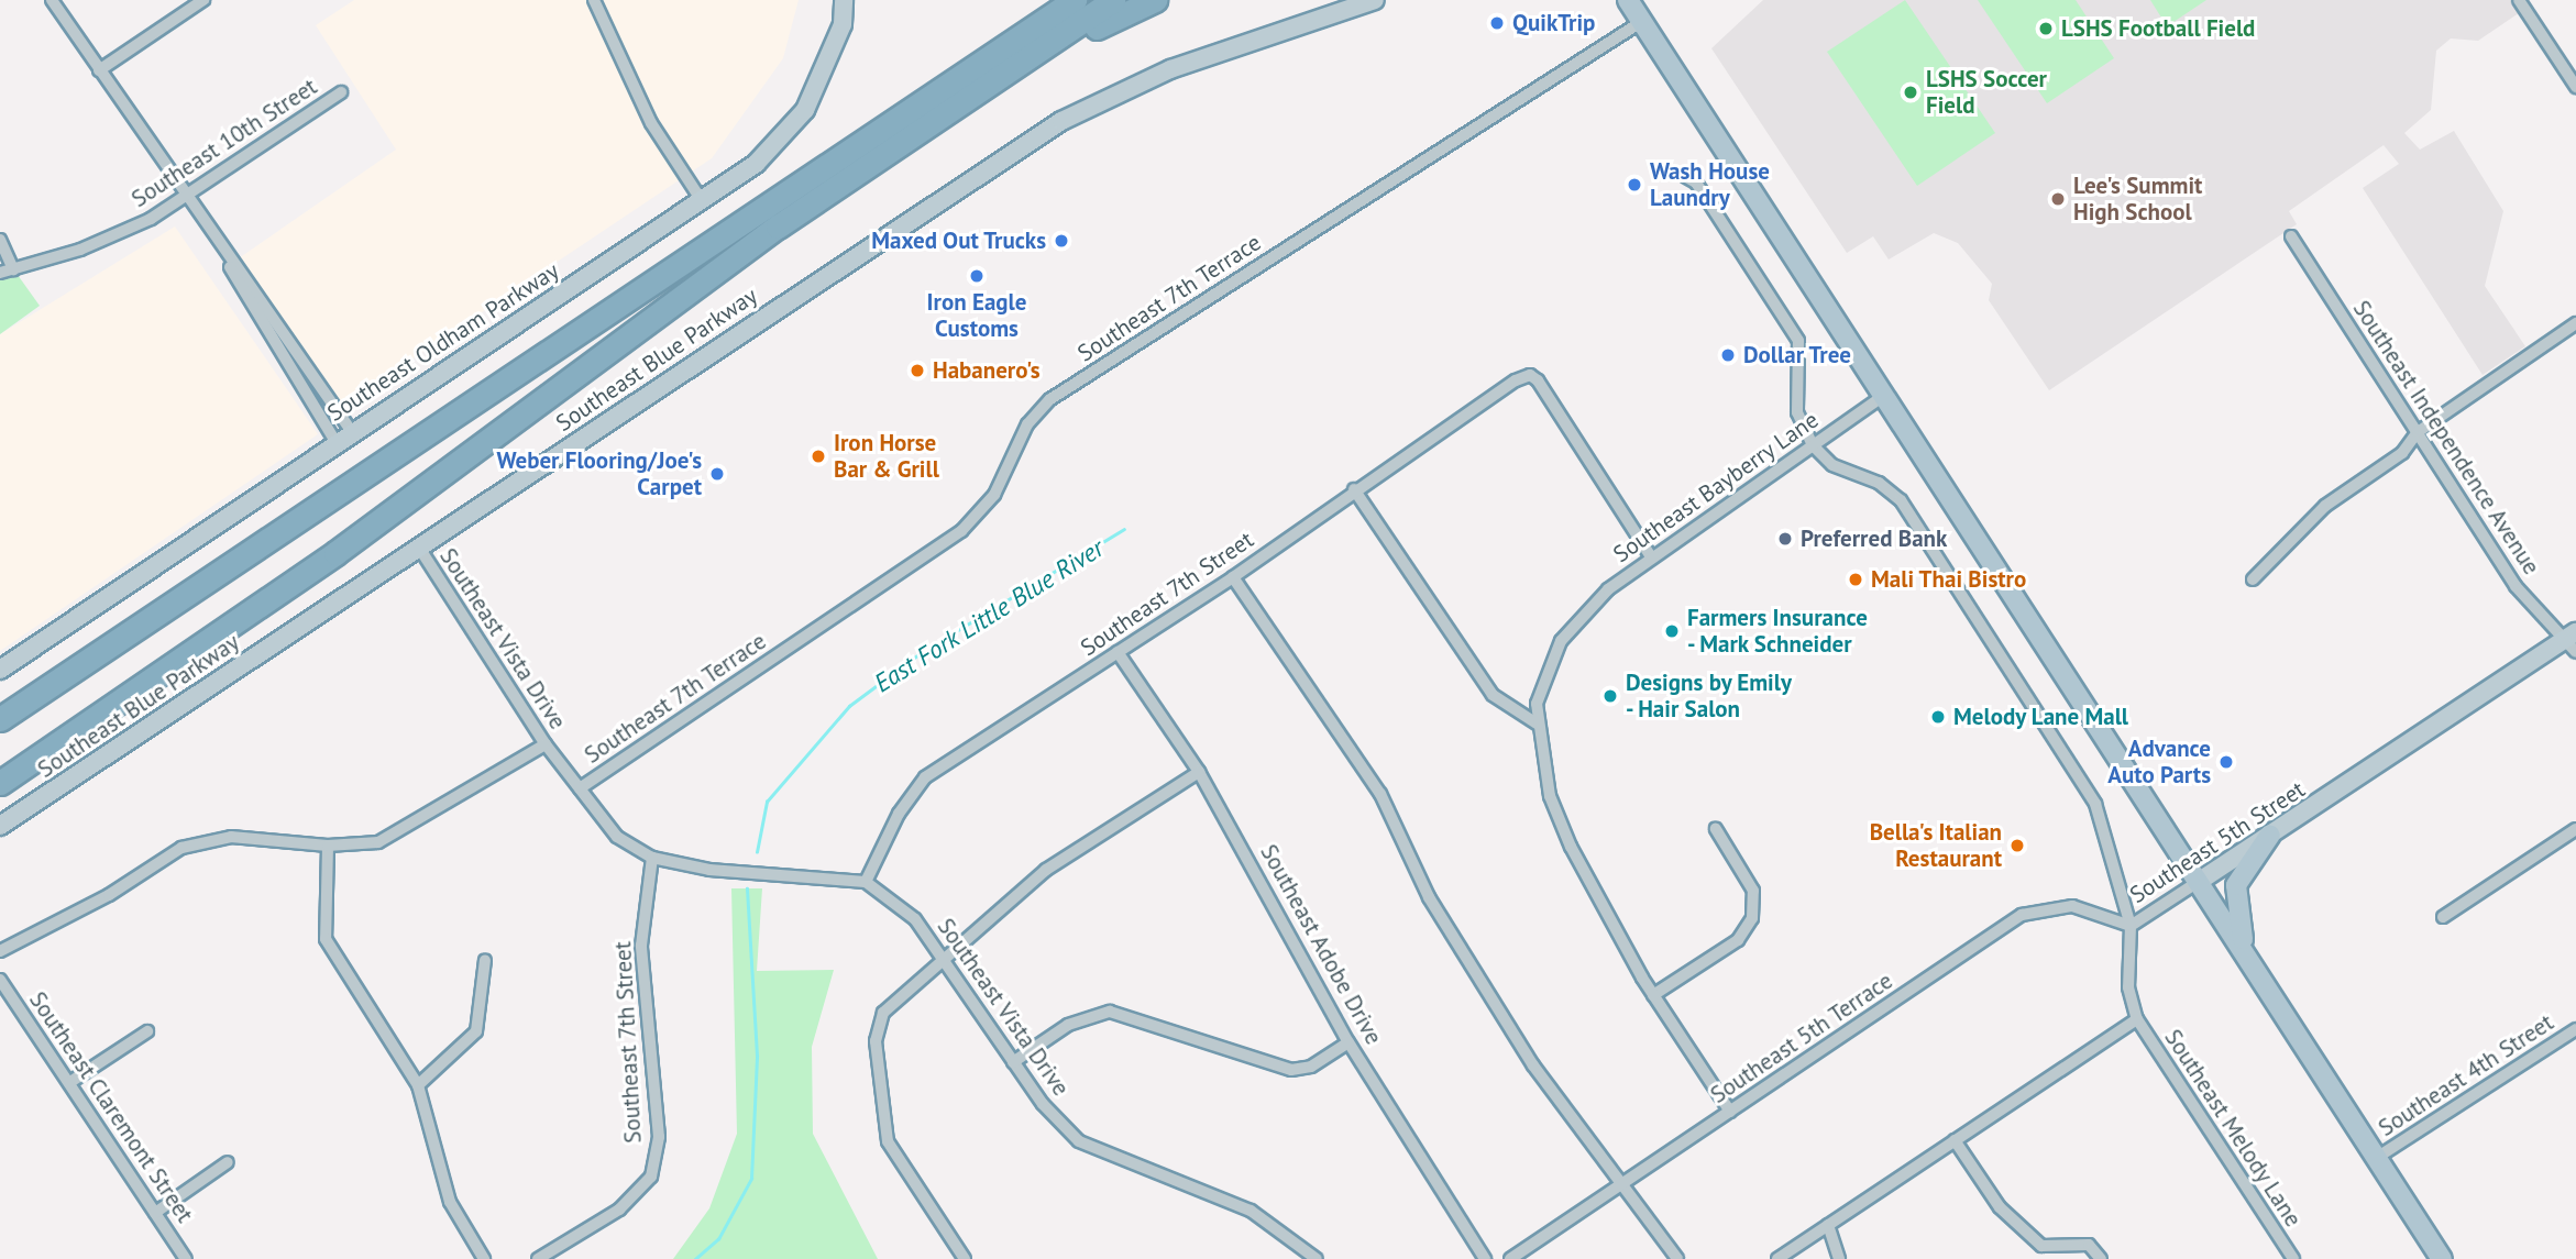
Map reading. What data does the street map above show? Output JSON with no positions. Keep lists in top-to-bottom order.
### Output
{
  "streets": {
    "street": [
      "Southeast 10th Street",
      "Southeast 7th Terrace",
      "Southeast Oldham Parkway",
      "Southeast Blue Parkway",
      "Southeast Independence Avenue",
      "Southeast Bayberry Lane",
      "Southeast 7th Street",
      "Southeast Vista Drive",
      "Southeast 5th Street",
      "Southeast Adobe Drive",
      "Southeast 5th Terrace",
      "Southeast 4th Street",
      "Southeast Claremont Street",
      "Southeast Melody Lane"
    ]
  },
  "crossings": [
    ["Southeast 7th Terrace", "Southeast Vista Drive"],
    ["Southeast Blue Parkway", "Southeast Vista Drive"],
    ["Southeast Independence Avenue", "Southeast 5th Street"],
    ["Southeast Bayberry Lane", "Southeast 7th Street"],
    ["Southeast Bayberry Lane", "Southeast 5th Terrace"],
    ["Southeast 7th Street", "Southeast Vista Drive"],
    ["Southeast 7th Street", "Southeast Adobe Drive"],
    ["Southeast 5th Street", "Southeast 5th Terrace"],
    ["Southeast 5th Street", "Southeast Melody Lane"]
  ],
  "water": ["East Fork Little Blue River"],
  "places": [
    "QuikTrip",
    "LSHS Football Field",
    "LSHS Soccer Field",
    "Wash House Laundry",
    "Lee's Summit High School",
    "Maxed Out Trucks",
    "Iron Eagle Customs",
    "Dollar Tree",
    "Habanero's",
    "Iron Horse Bar & Grill",
    "Weber Flooring/Joe's Carpet",
    "Preferred Bank",
    "Mali Thai Bistro",
    "Farmers Insurance - Mark Schneider",
    "Designs by Emily - Hair Salon",
    "Melody Lane Mall",
    "Advance Auto Parts",
    "Bella's Italian Restaurant"
  ]
}
